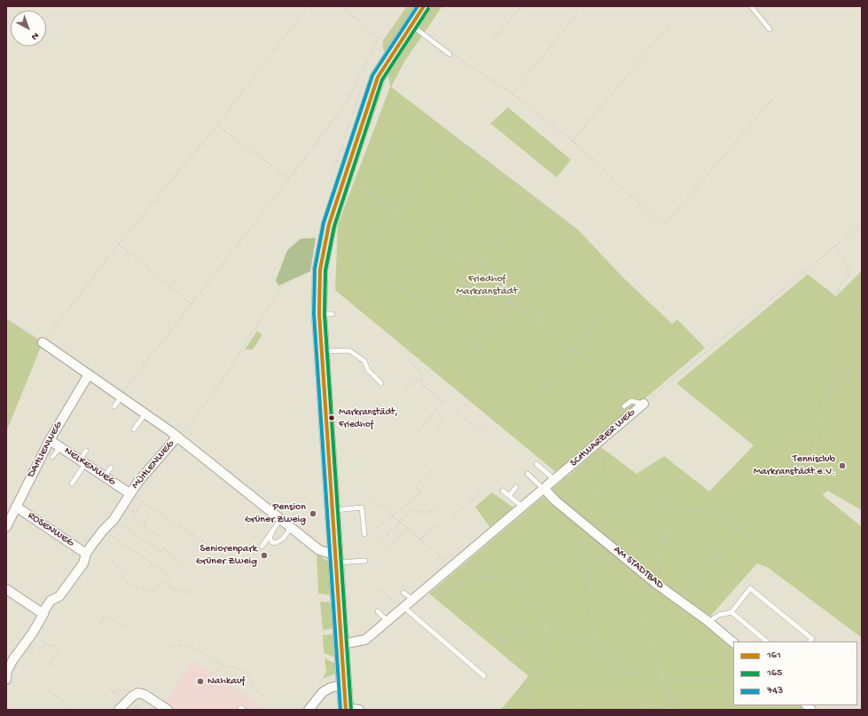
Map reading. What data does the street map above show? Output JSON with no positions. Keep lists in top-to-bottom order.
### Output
{
  "streets": {
    "street": [
      "SCHWARZER WEG",
      "DAHLIENWEG",
      "MÜHLENWEG",
      "NELKENWEG",
      "ROSENWEG",
      "AM STADTBAD"
    ]
  },
  "crossings": [
    ["SCHWARZER WEG", "AM STADTBAD"],
    ["DAHLIENWEG", "NELKENWEG"],
    ["DAHLIENWEG", "ROSENWEG"],
    ["MÜHLENWEG", "NELKENWEG"],
    ["MÜHLENWEG", "ROSENWEG"]
  ],
  "parks": ["Friedhof Markranstädt"],
  "places": [
    "Markranstädt, Friedhof",
    "Tennisclub Markranstädt e.V.",
    "Pension Grüner Zweig",
    "Seniorenpark Grüner Zweig",
    "Nahkauf"
  ],
  "lines": ["transit line 161", "transit line 743", "transit line 165"],
  "legend": ["161", "165", "743"],
  "north": "bottom right"
}
